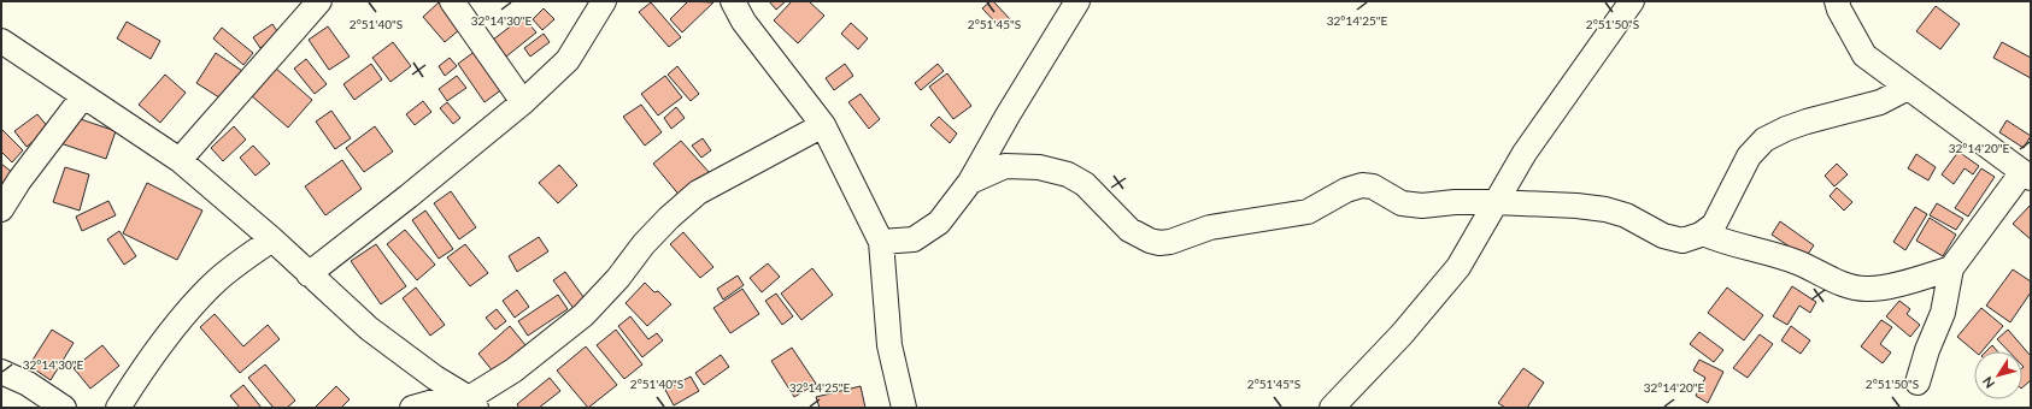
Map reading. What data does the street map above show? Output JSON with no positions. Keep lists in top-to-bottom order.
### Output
{
  "north": "bottom left",
  "coordinates": [
    "32°14'30\"E",
    "32°14'25\"E",
    "2°51'40\"S",
    "2°51'45\"S",
    "2°51'50\"S",
    "32°14'20\"E"
  ]
}
